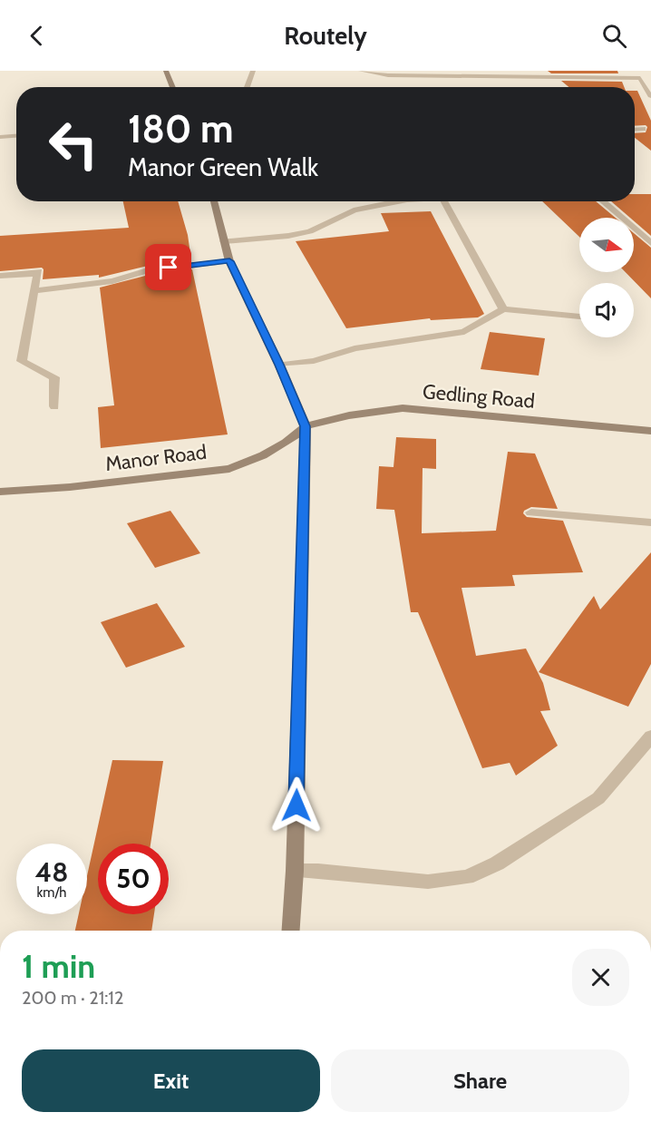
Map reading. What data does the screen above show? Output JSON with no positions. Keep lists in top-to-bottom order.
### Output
{
  "streets": {
    "main road": ["Gedling Road", "Manor Road"]
  },
  "crossings": [
    ["Gedling Road", "Manor Road"]
  ],
  "north": "right",
  "page": {
    "header": "Routely",
    "turn": ["180 m", "Manor Green Walk"],
    "speed": "48 km/h",
    "limit": "50",
    "heading": ["1 min", "200 m · 21:12"],
    "buttons": ["Exit", "Share"]
  }
}
